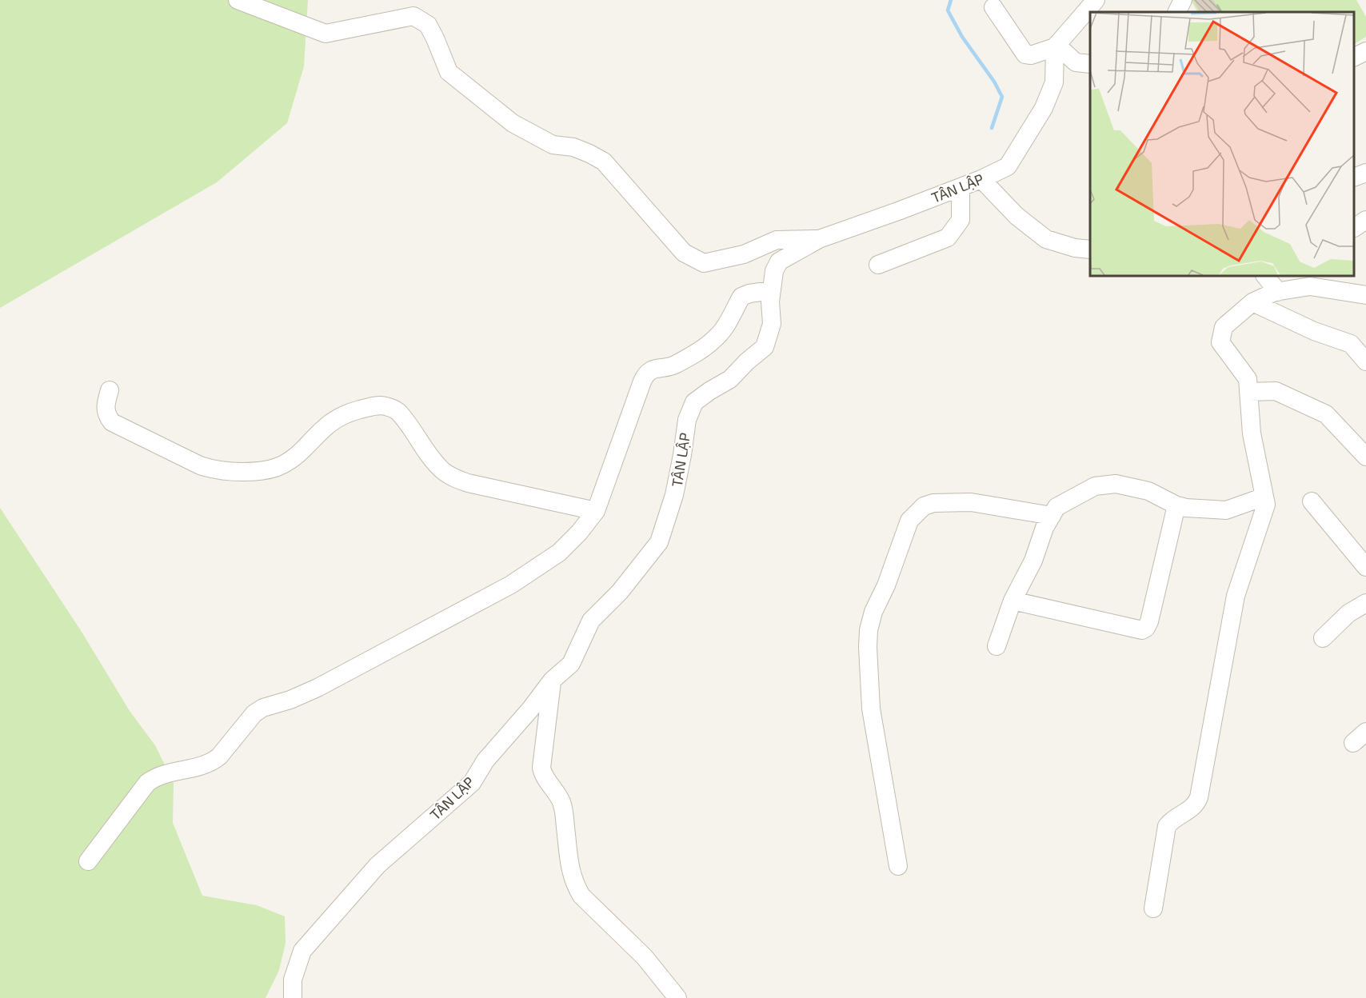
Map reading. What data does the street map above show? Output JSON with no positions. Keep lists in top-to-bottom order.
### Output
{
  "streets": {
    "street": ["TÂN LẬP"]
  }
}
